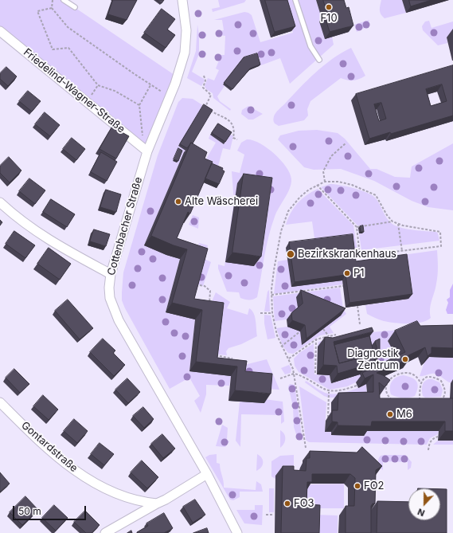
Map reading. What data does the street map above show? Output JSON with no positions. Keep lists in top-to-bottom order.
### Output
{
  "streets": {
    "street": ["Friedelind-Wagner-Straße", "Cottenbacher Straße", "Gontardstraße"]
  },
  "crossings": [
    ["Friedelind-Wagner-Straße", "Cottenbacher Straße"]
  ],
  "places": [
    "F10",
    "Alte Wäscherei",
    "Bezirkskrankenhaus",
    "P1",
    "Diagnostik Zentrum",
    "M6",
    "FO2",
    "FO3"
  ],
  "scale_bar": "50 m",
  "north": "bottom"
}
